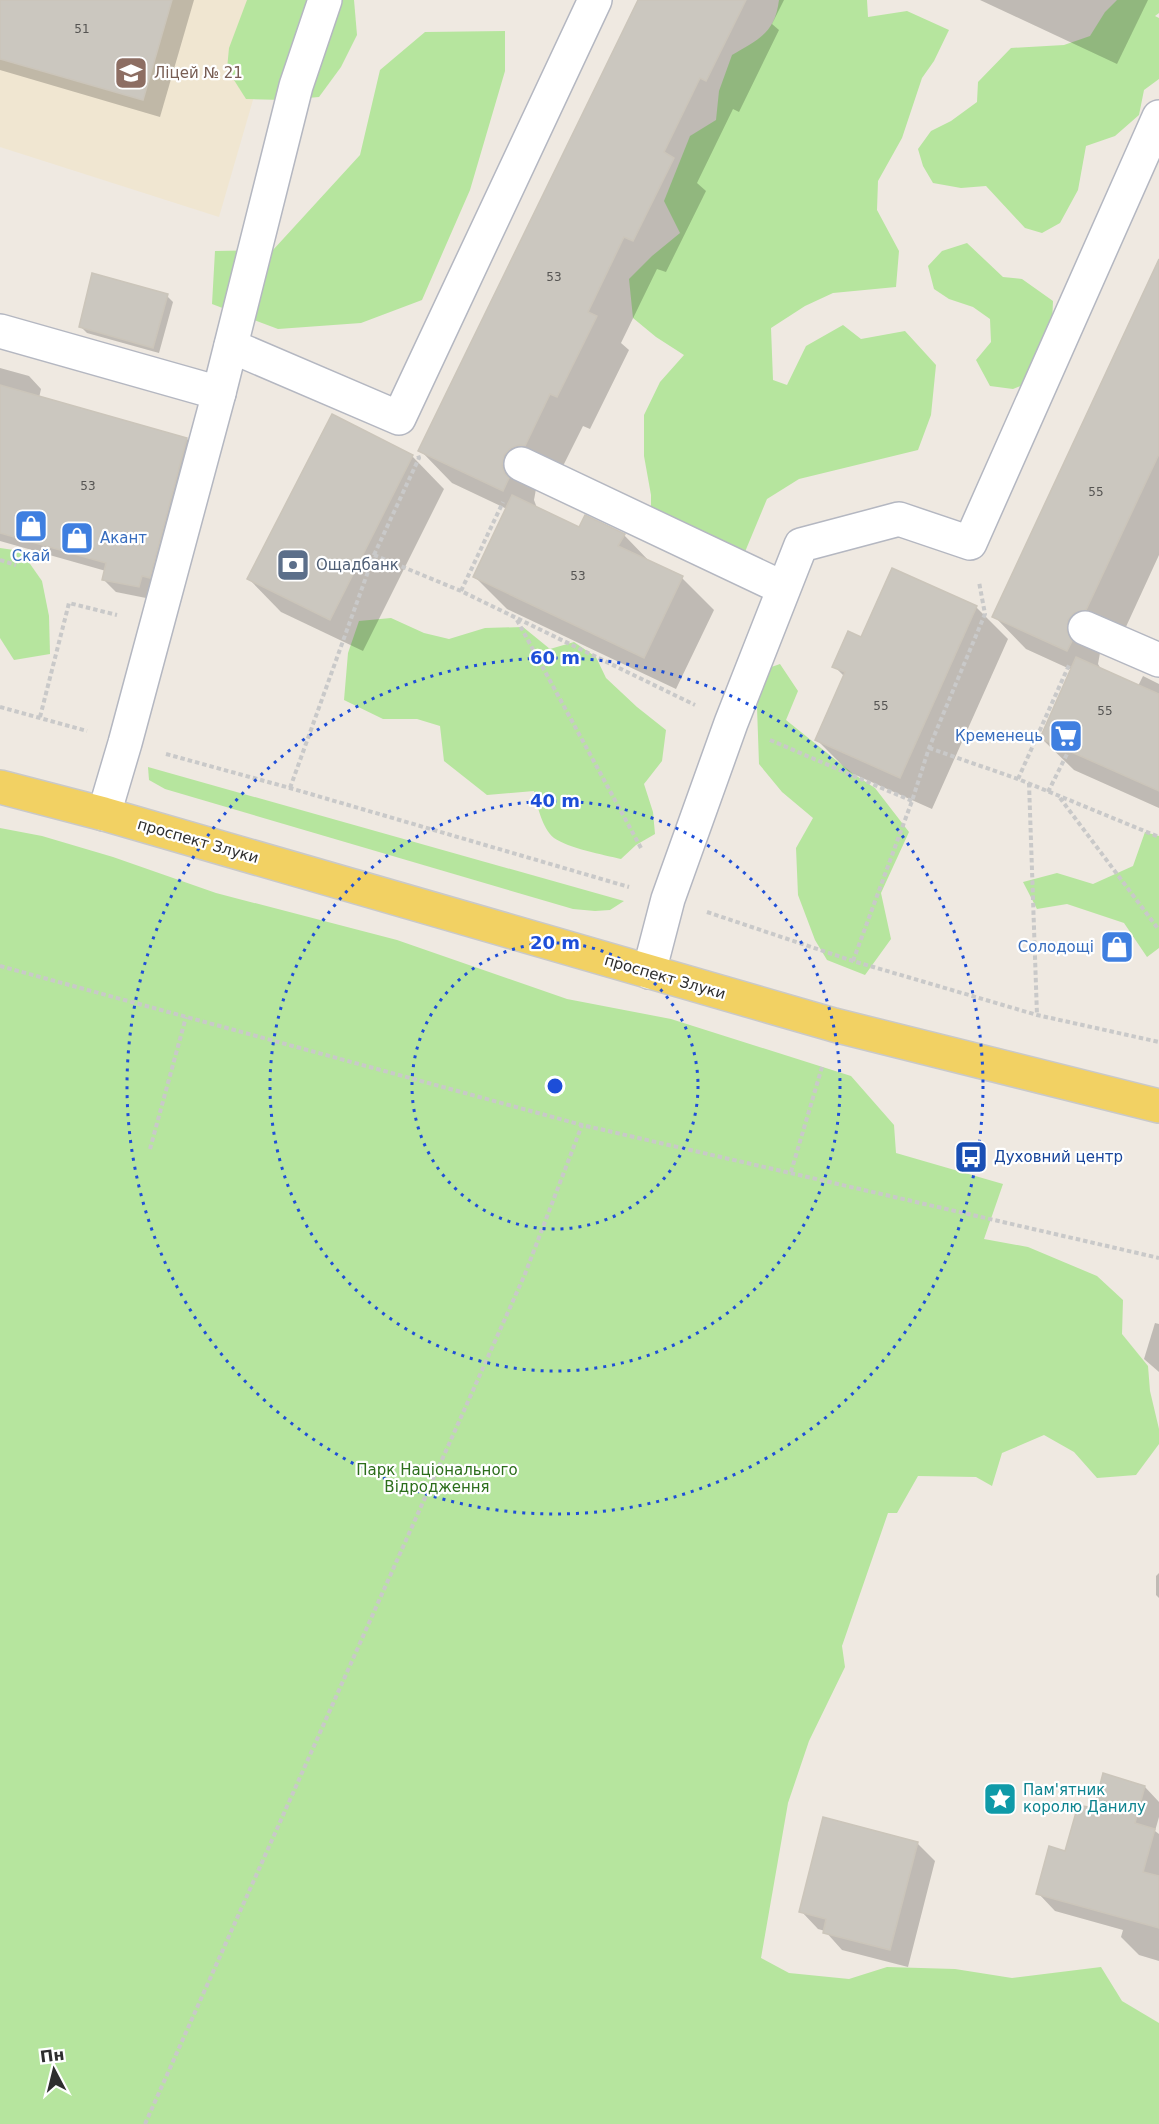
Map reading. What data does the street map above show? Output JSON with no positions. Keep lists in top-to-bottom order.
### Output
{
  "streets": {
    "main road": ["проспект Злуки"]
  },
  "parks": ["Парк Національного Відродження"],
  "places": {
    "school or university": ["Ліцей № 21"],
    "shop": ["Скай", "Акант", "Солодощі"],
    "bank": ["Ощадбанк"],
    "supermarket": ["Кременець"],
    "bus stop": ["Духовний центр"],
    "place": ["Пам'ятник королю Данилу"]
  },
  "house_numbers": [
    "51",
    "53",
    "53",
    "55",
    "53",
    "55",
    "55"
  ],
  "north": "top",
  "rings": ["60 m", "40 m", "20 m"]
}
